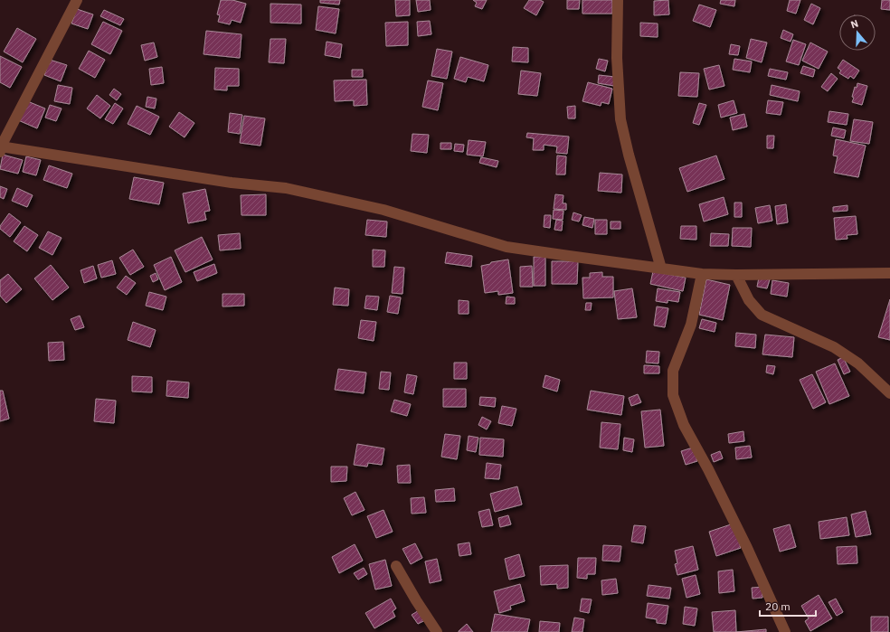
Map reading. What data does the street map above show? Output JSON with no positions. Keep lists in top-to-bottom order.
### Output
{
  "scale_bar": "20 m",
  "north": "top"
}
